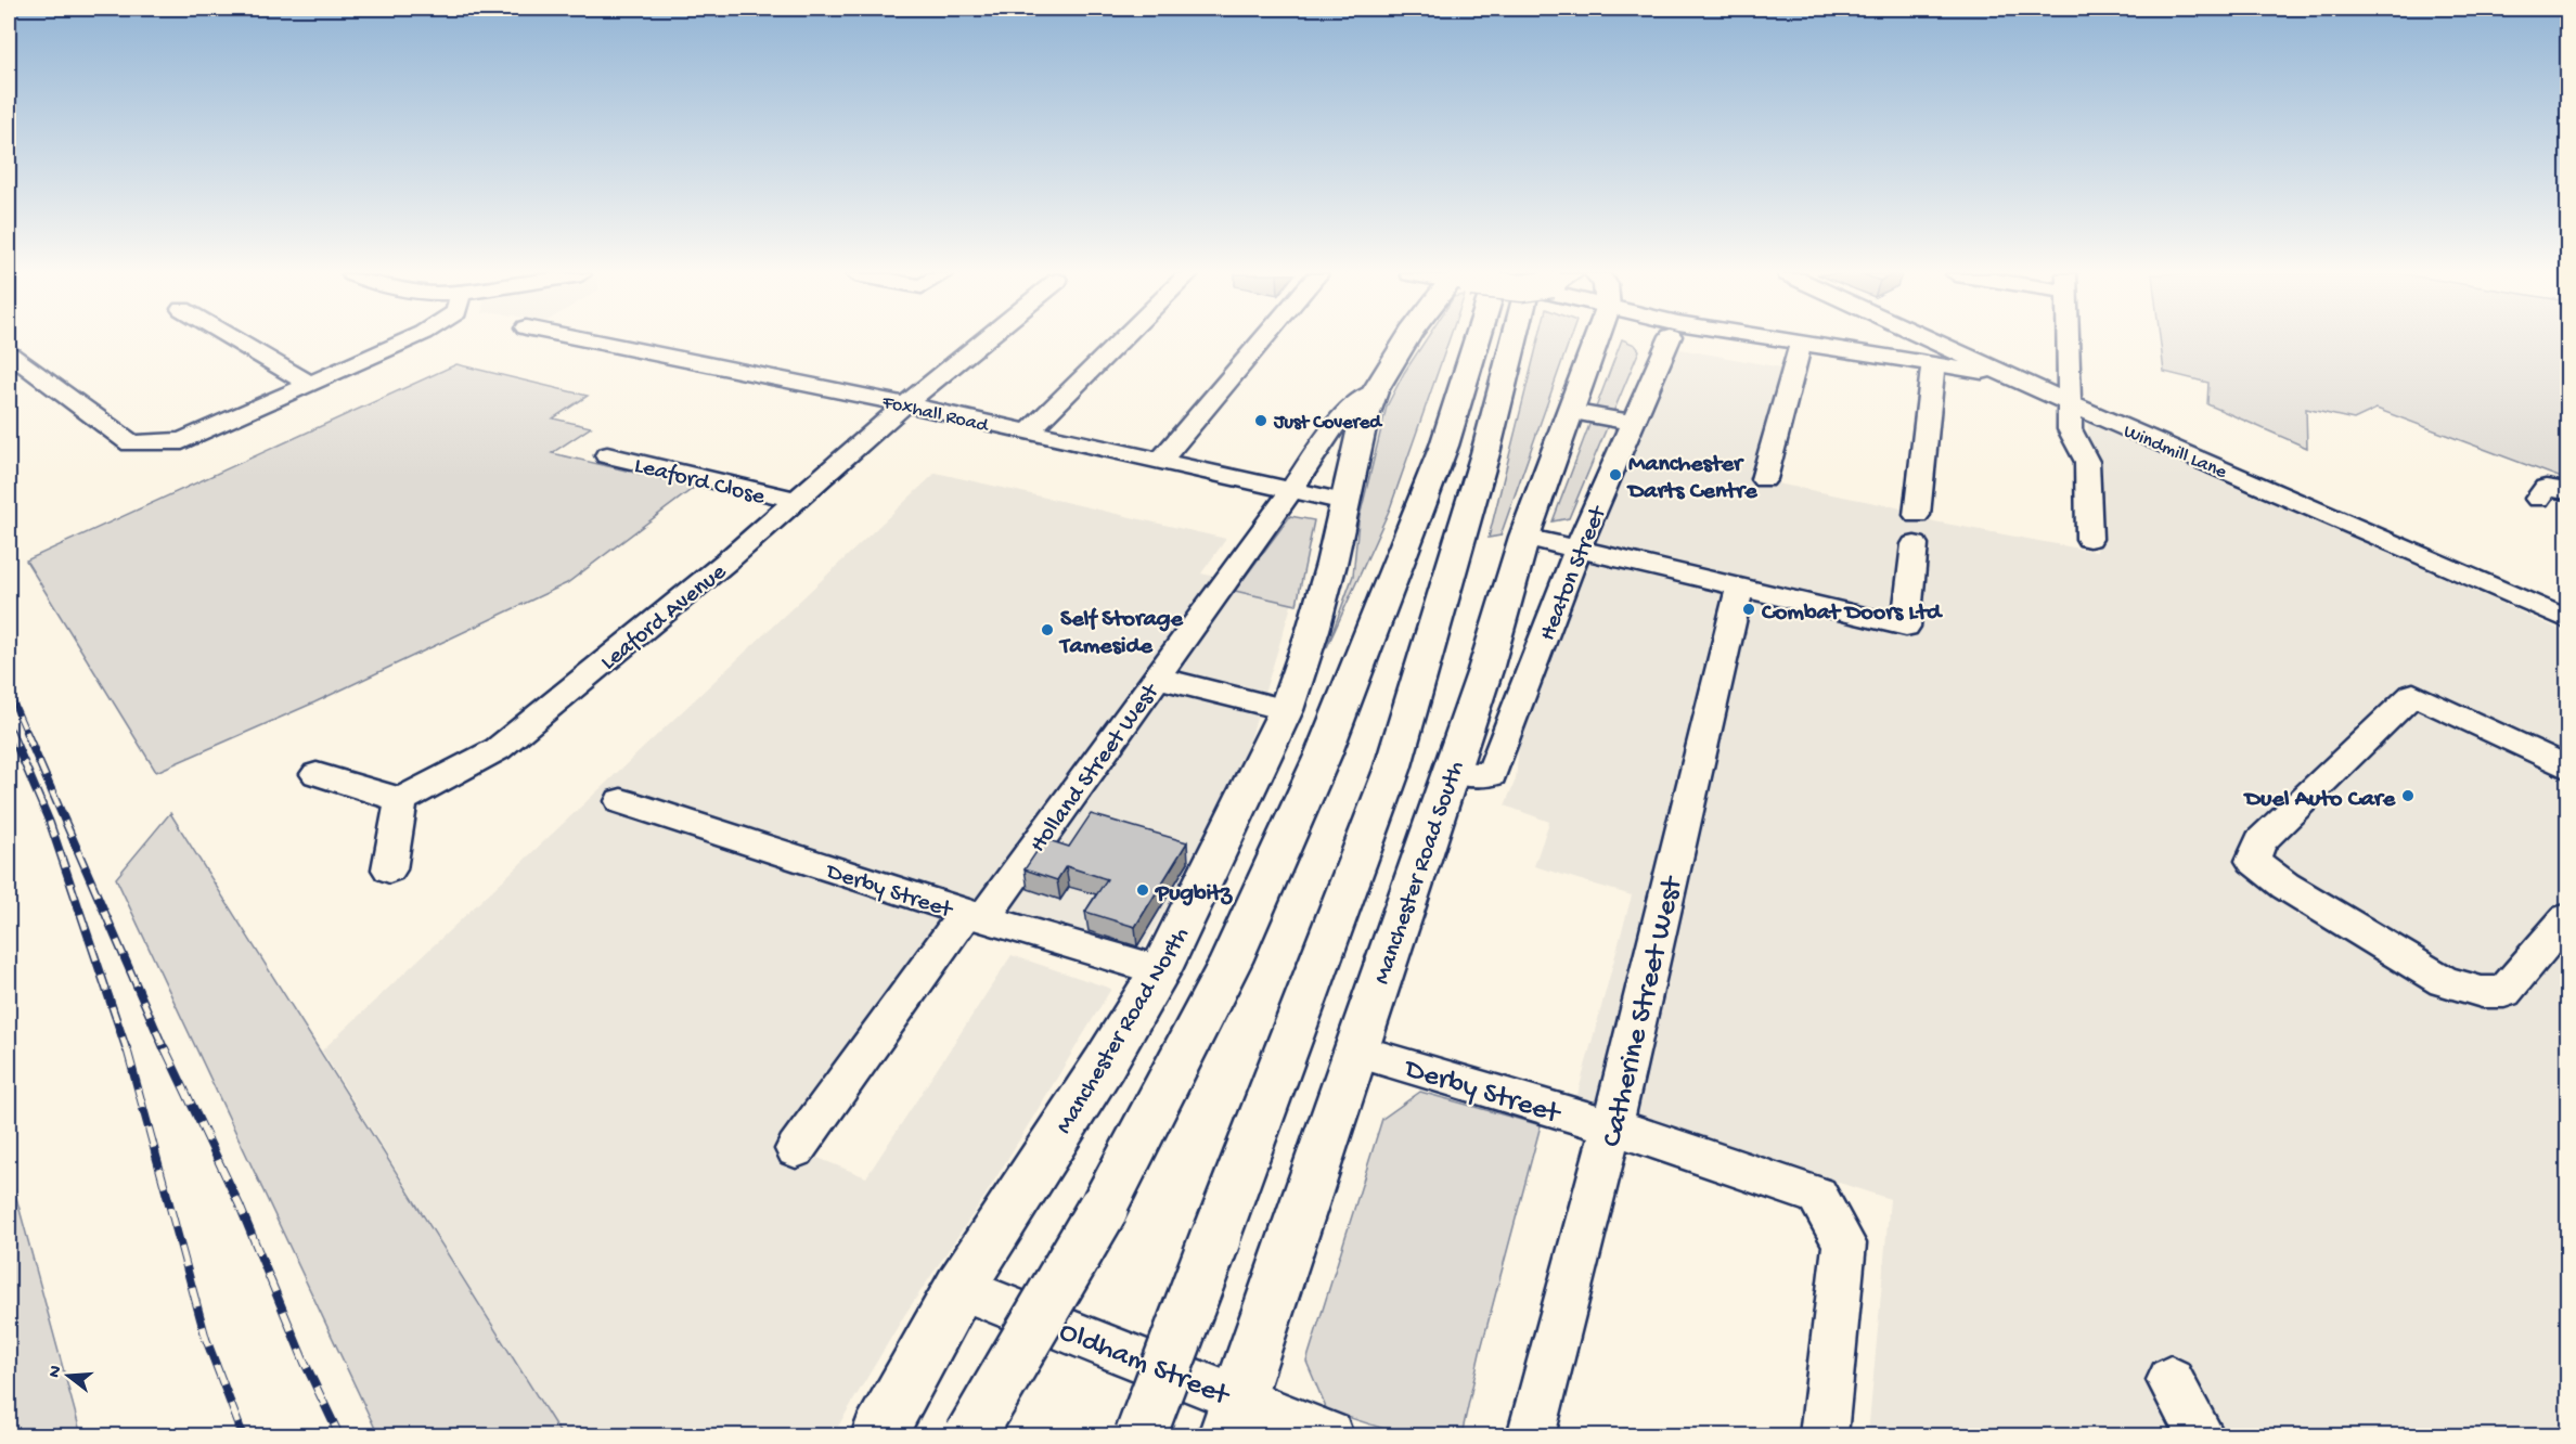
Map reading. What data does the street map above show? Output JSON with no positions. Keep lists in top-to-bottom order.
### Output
{
  "streets": {
    "main road": ["Manchester Road South", "Manchester Road North"],
    "street": [
      "Foxhall Road",
      "Windmill Lane",
      "Leaford Close",
      "Heaton Street",
      "Leaford Avenue",
      "Holland Street West",
      "Derby Street",
      "Catherine Street West",
      "Oldham Street"
    ]
  },
  "crossings": [
    ["Foxhall Road", "Leaford Avenue"],
    ["Foxhall Road", "Holland Street West"],
    ["Foxhall Road", "Manchester Road North"],
    ["Leaford Close", "Leaford Avenue"],
    ["Heaton Street", "Manchester Road South"],
    ["Holland Street West", "Derby Street"],
    ["Holland Street West", "Manchester Road North"],
    ["Manchester Road South", "Derby Street"],
    ["Manchester Road South", "Oldham Street"],
    ["Derby Street", "Catherine Street West"],
    ["Derby Street", "Manchester Road North"],
    ["Manchester Road North", "Oldham Street"]
  ],
  "places": [
    "Just Covered",
    "Manchester Darts Centre",
    "Combat Doors Ltd",
    "Self Storage Tameside",
    "Duel Auto Care",
    "Pugbitz"
  ],
  "north": "left"
}
